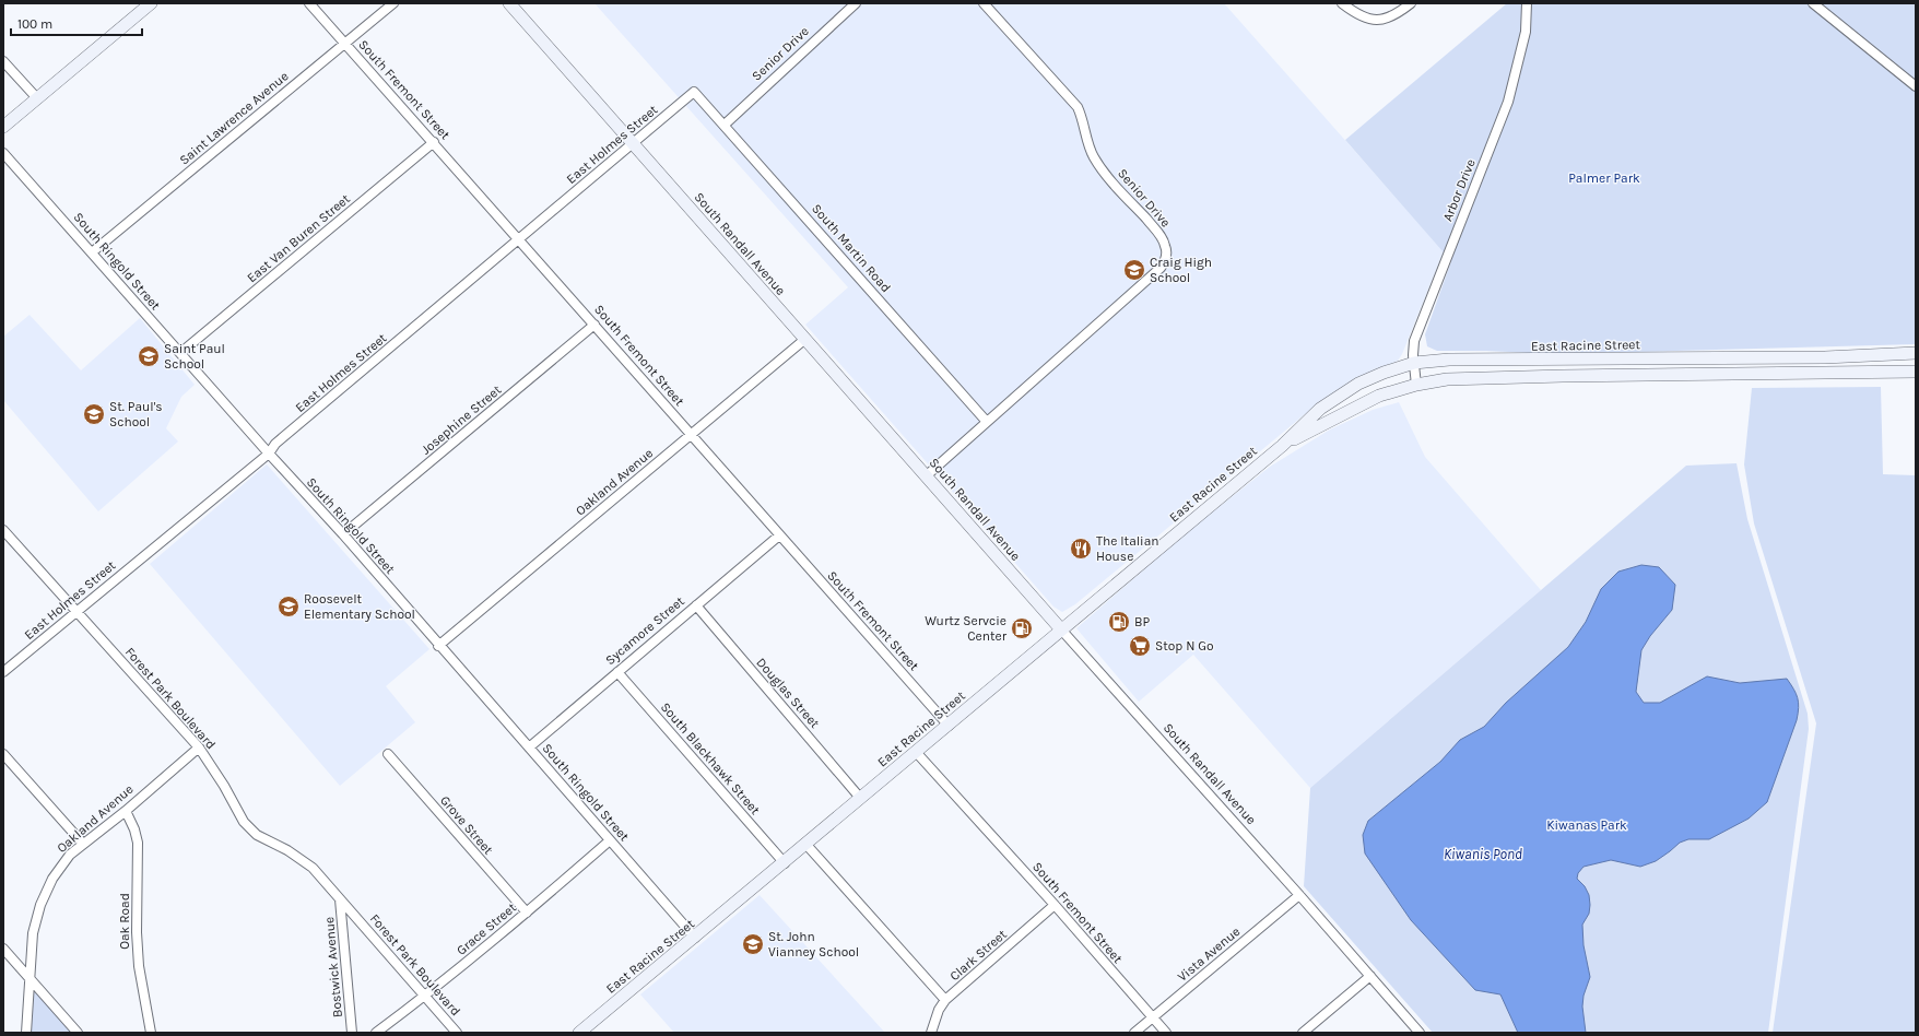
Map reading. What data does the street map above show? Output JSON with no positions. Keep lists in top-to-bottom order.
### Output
{
  "streets": {
    "main road": ["South Randall Avenue", "East Racine Street"],
    "street": [
      "Senior Drive",
      "South Fremont Street",
      "Saint Lawrence Avenue",
      "East Holmes Street",
      "Arbor Drive",
      "East Van Buren Street",
      "South Martin Road",
      "South Ringold Street",
      "Josephine Street",
      "Oakland Avenue",
      "Sycamore Street",
      "Douglas Street",
      "Forest Park Boulevard",
      "South Blackhawk Street",
      "Grove Street",
      "Oak Road",
      "Grace Street",
      "Vista Avenue",
      "Clark Street",
      "Bostwick Avenue"
    ]
  },
  "crossings": [
    ["Senior Drive", "South Randall Avenue"],
    ["Senior Drive", "South Martin Road"],
    ["South Fremont Street", "Saint Lawrence Avenue"],
    ["South Fremont Street", "East Holmes Street"],
    ["South Fremont Street", "East Van Buren Street"],
    ["South Fremont Street", "East Racine Street"],
    ["South Fremont Street", "Josephine Street"],
    ["South Fremont Street", "Oakland Avenue"],
    ["South Fremont Street", "Sycamore Street"],
    ["South Fremont Street", "Vista Avenue"],
    ["South Fremont Street", "Clark Street"],
    ["Saint Lawrence Avenue", "South Ringold Street"],
    ["East Holmes Street", "South Randall Avenue"],
    ["East Holmes Street", "South Martin Road"],
    ["East Holmes Street", "South Ringold Street"],
    ["East Holmes Street", "Forest Park Boulevard"],
    ["Arbor Drive", "East Racine Street"],
    ["East Van Buren Street", "South Ringold Street"],
    ["South Randall Avenue", "East Racine Street"],
    ["South Randall Avenue", "Oakland Avenue"],
    ["South Randall Avenue", "Vista Avenue"],
    ["South Ringold Street", "East Racine Street"],
    ["South Ringold Street", "Josephine Street"],
    ["South Ringold Street", "Oakland Avenue"],
    ["South Ringold Street", "Sycamore Street"],
    ["South Ringold Street", "Grace Street"],
    ["East Racine Street", "Douglas Street"],
    ["East Racine Street", "South Blackhawk Street"],
    ["Oakland Avenue", "Forest Park Boulevard"],
    ["Oakland Avenue", "Oak Road"],
    ["Sycamore Street", "Douglas Street"],
    ["Sycamore Street", "South Blackhawk Street"],
    ["Forest Park Boulevard", "Grace Street"],
    ["Forest Park Boulevard", "Bostwick Avenue"],
    ["Grove Street", "Grace Street"]
  ],
  "water": ["Kiwanis Pond"],
  "parks": ["Palmer Park", "Kiwanas Park"],
  "places": {
    "school or university": [
      "Craig High School",
      "Saint Paul School",
      "St. Paul's School",
      "Roosevelt Elementary School",
      "St. John Vianney School"
    ],
    "restaurant": ["The Italian House"],
    "fuel station": ["BP", "Wurtz Servcie Center"],
    "supermarket": ["Stop N Go"]
  },
  "scale_bar": "100 m"
}
